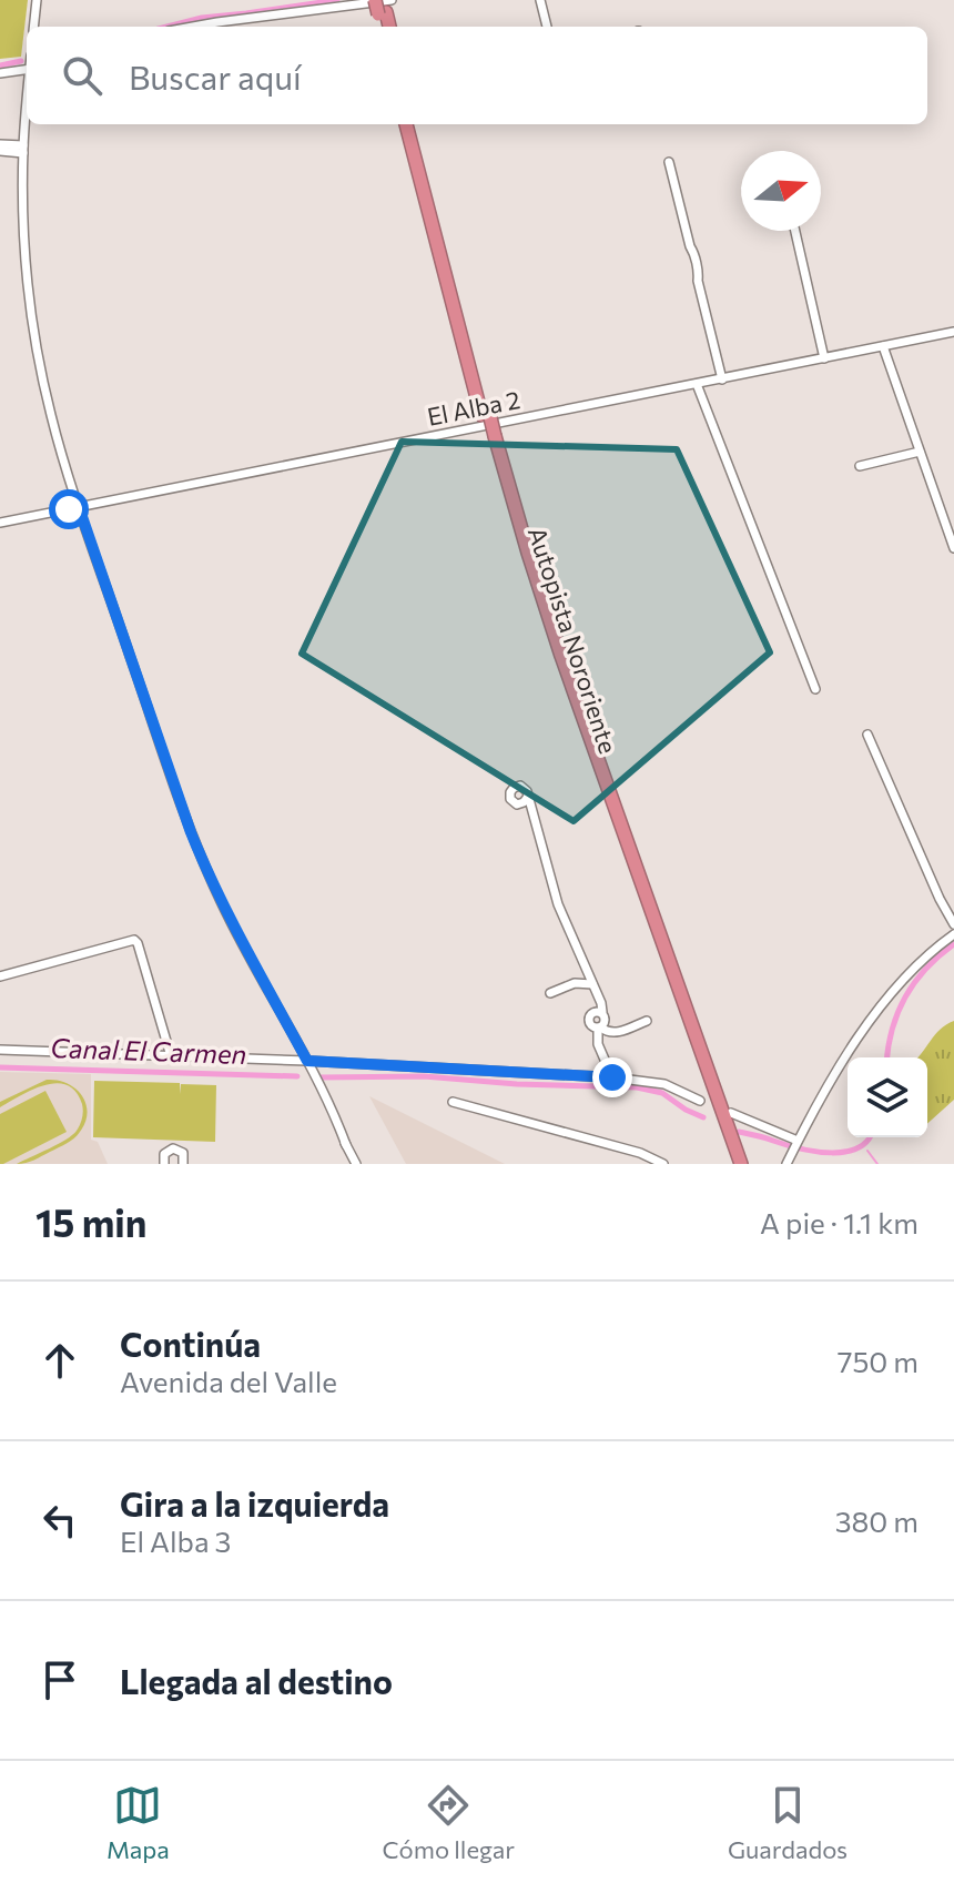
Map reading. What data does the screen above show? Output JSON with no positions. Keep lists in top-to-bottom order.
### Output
{
  "streets": {
    "highway": ["Autopista Nororiente"],
    "street": ["El Alba 2"]
  },
  "water": ["Canal El Carmen"],
  "north": "right",
  "page": {
    "search": "Buscar aquí",
    "heading": ["15 min", "A pie · 1.1 km"],
    "list": [
      ["Continúa", "Avenida del Valle", "750 m"],
      ["Gira a la izquierda", "El Alba 3", "380 m"],
      "Llegada al destino"
    ],
    "nav": ["Mapa", "Cómo llegar", "Guardados"]
  }
}
